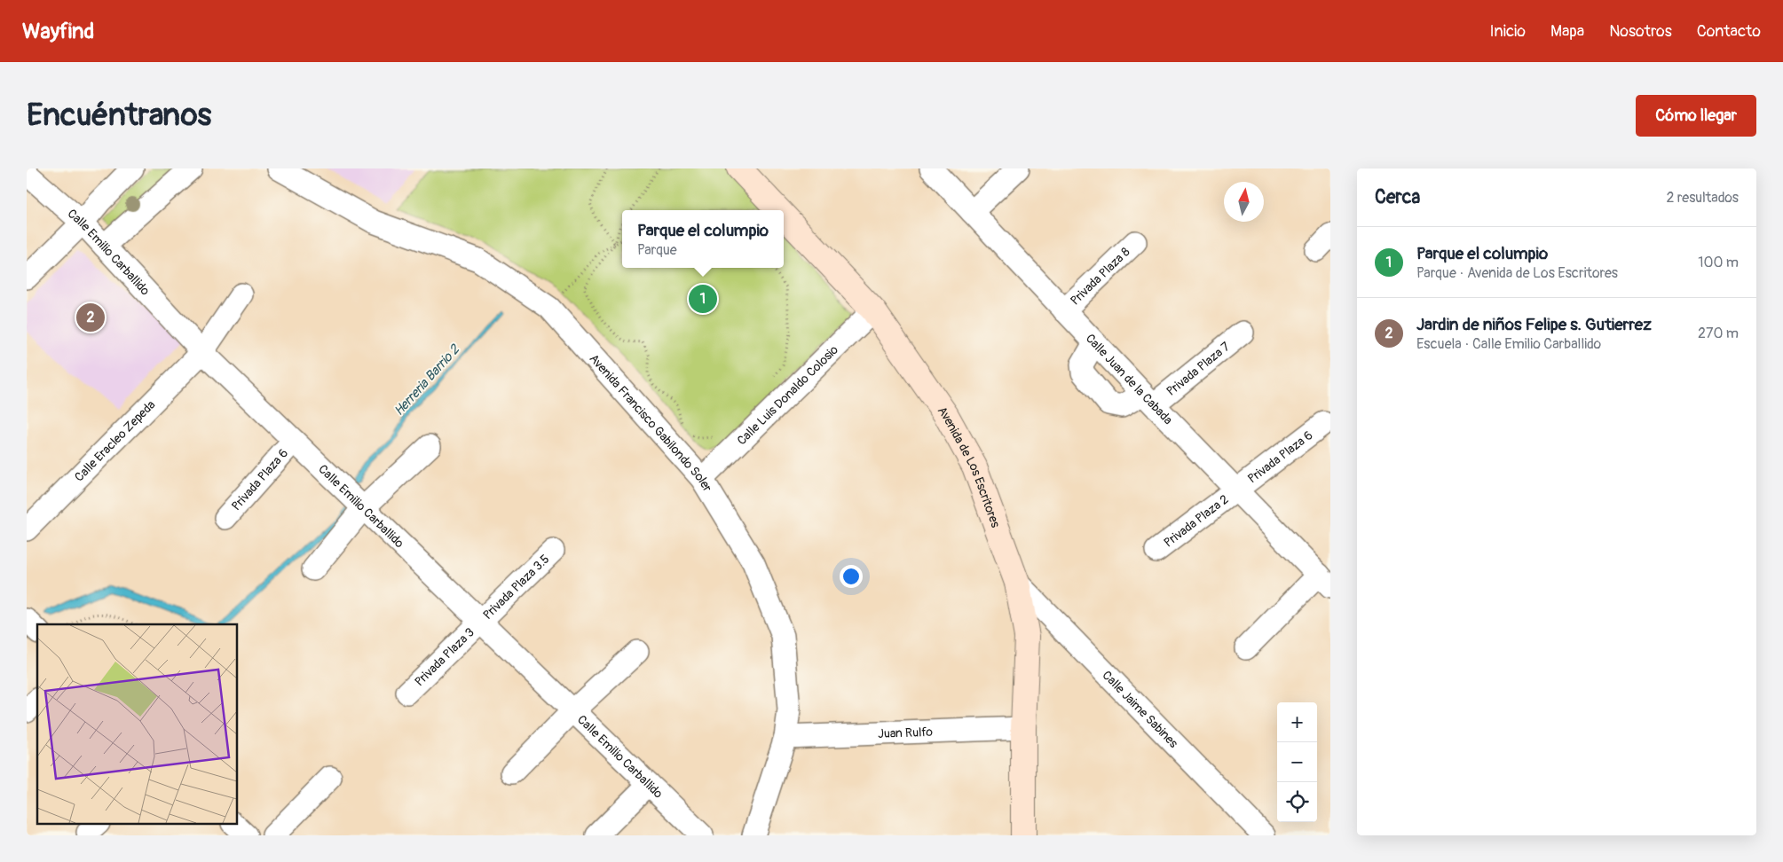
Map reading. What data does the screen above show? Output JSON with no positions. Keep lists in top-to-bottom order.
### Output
{
  "streets": {
    "main road": ["Avenida de Los Escritores"],
    "street": [
      "Calle Emilio Carballido",
      "Privada Plaza 8",
      "Privada Plaza 7",
      "Calle Juan de la Cabada",
      "Calle Luis Donaldo Colosio",
      "Avenida Francisco Gabilondo Soler",
      "Calle Eracleo Zepeda",
      "Privada Plaza 6",
      "Privada Plaza 2",
      "Privada Plaza 3.5",
      "Privada Plaza 3",
      "Calle Jaime Sabines",
      "Juan Rulfo"
    ]
  },
  "crossings": [
    ["Calle Emilio Carballido", "Calle Eracleo Zepeda"],
    ["Calle Emilio Carballido", "Privada Plaza 6"],
    ["Calle Emilio Carballido", "Privada Plaza 3.5"],
    ["Calle Emilio Carballido", "Privada Plaza 3"],
    ["Privada Plaza 8", "Calle Juan de la Cabada"],
    ["Privada Plaza 7", "Calle Juan de la Cabada"],
    ["Calle Juan de la Cabada", "Privada Plaza 6"],
    ["Calle Juan de la Cabada", "Privada Plaza 2"],
    ["Calle Luis Donaldo Colosio", "Avenida Francisco Gabilondo Soler"],
    ["Calle Luis Donaldo Colosio", "Avenida de Los Escritores"],
    ["Avenida Francisco Gabilondo Soler", "Juan Rulfo"],
    ["Privada Plaza 6", "Privada Plaza 2"],
    ["Avenida de Los Escritores", "Calle Jaime Sabines"],
    ["Avenida de Los Escritores", "Juan Rulfo"],
    ["Privada Plaza 3.5", "Privada Plaza 3"]
  ],
  "water": ["Herreria Barrio 2"],
  "north": "top",
  "page": {
    "header": "Wayfind",
    "nav": [
      "Inicio",
      "Mapa",
      "Nosotros",
      "Contacto"
    ],
    "buttons": "Cómo llegar",
    "title": "Encuéntranos",
    "heading": ["Cerca", "2 resultados"],
    "popup": ["Parque el columpio", "Parque"],
    "list": [
      {
        "mark": "1",
        "name": "Parque el columpio",
        "note": "Parque · Avenida de Los Escritores",
        "value": "100 m"
      },
      {
        "mark": "2",
        "name": "Jardin de niños Felipe s. Gutierrez",
        "note": "Escuela · Calle Emilio Carballido",
        "value": "270 m"
      }
    ],
    "pins": ["1", "2"],
    "map_buttons": ["+", "−"]
  }
}
